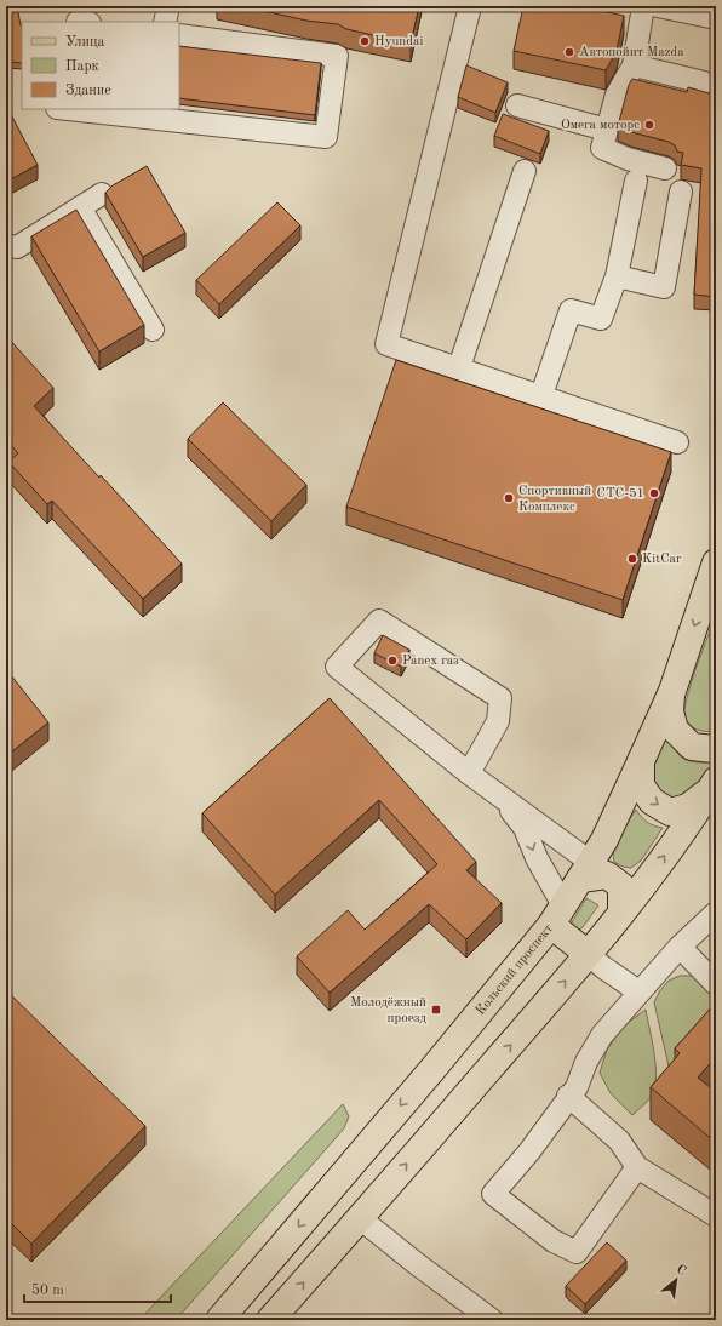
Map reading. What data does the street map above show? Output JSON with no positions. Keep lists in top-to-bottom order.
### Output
{
  "streets": {
    "main road": ["Кольский проспект"]
  },
  "places": {
    "other": [
      "Hyundai",
      "Автопойнт Mazda",
      "Омега моторс",
      "СТС-51",
      "Спортивный Комплекс",
      "KitCar",
      "Panex газ"
    ],
    "transit": ["Молодёжный проезд"]
  },
  "legend": ["Улица", "Парк", "Здание"],
  "scale_bar": "50 m",
  "north": "top right"
}
